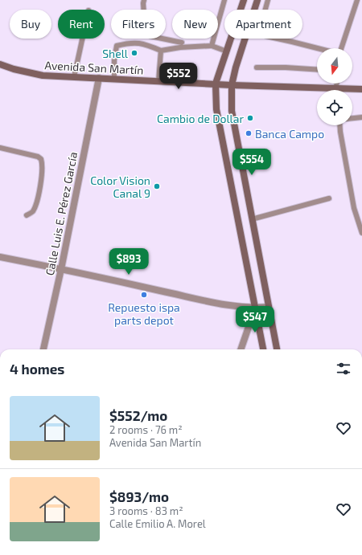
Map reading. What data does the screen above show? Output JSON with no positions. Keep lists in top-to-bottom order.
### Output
{
  "streets": {
    "street": ["Avenida San Martín", "Calle Luis E. Pérez García"]
  },
  "crossings": [
    ["Avenida San Martín", "Calle Luis E. Pérez García"]
  ],
  "places": [
    "Shell",
    "Cambio de Dollar",
    "Banca Campo",
    "Color Vision Canal 9",
    "Repuesto ispa parts depot"
  ],
  "north": "bottom",
  "page": {
    "chip": [
      "Buy",
      "Rent",
      "Filters",
      "New",
      "Apartment"
    ],
    "price": [
      "$552",
      "$554",
      "$893",
      "$547"
    ],
    "heading": "4 homes",
    "list": [
      {
        "name": "$552/mo",
        "note": "2 rooms · 76 m² · Avenida San Martín"
      },
      {
        "name": "$893/mo",
        "note": "3 rooms · 83 m² · Calle Emilio A. Morel"
      }
    ]
  }
}
